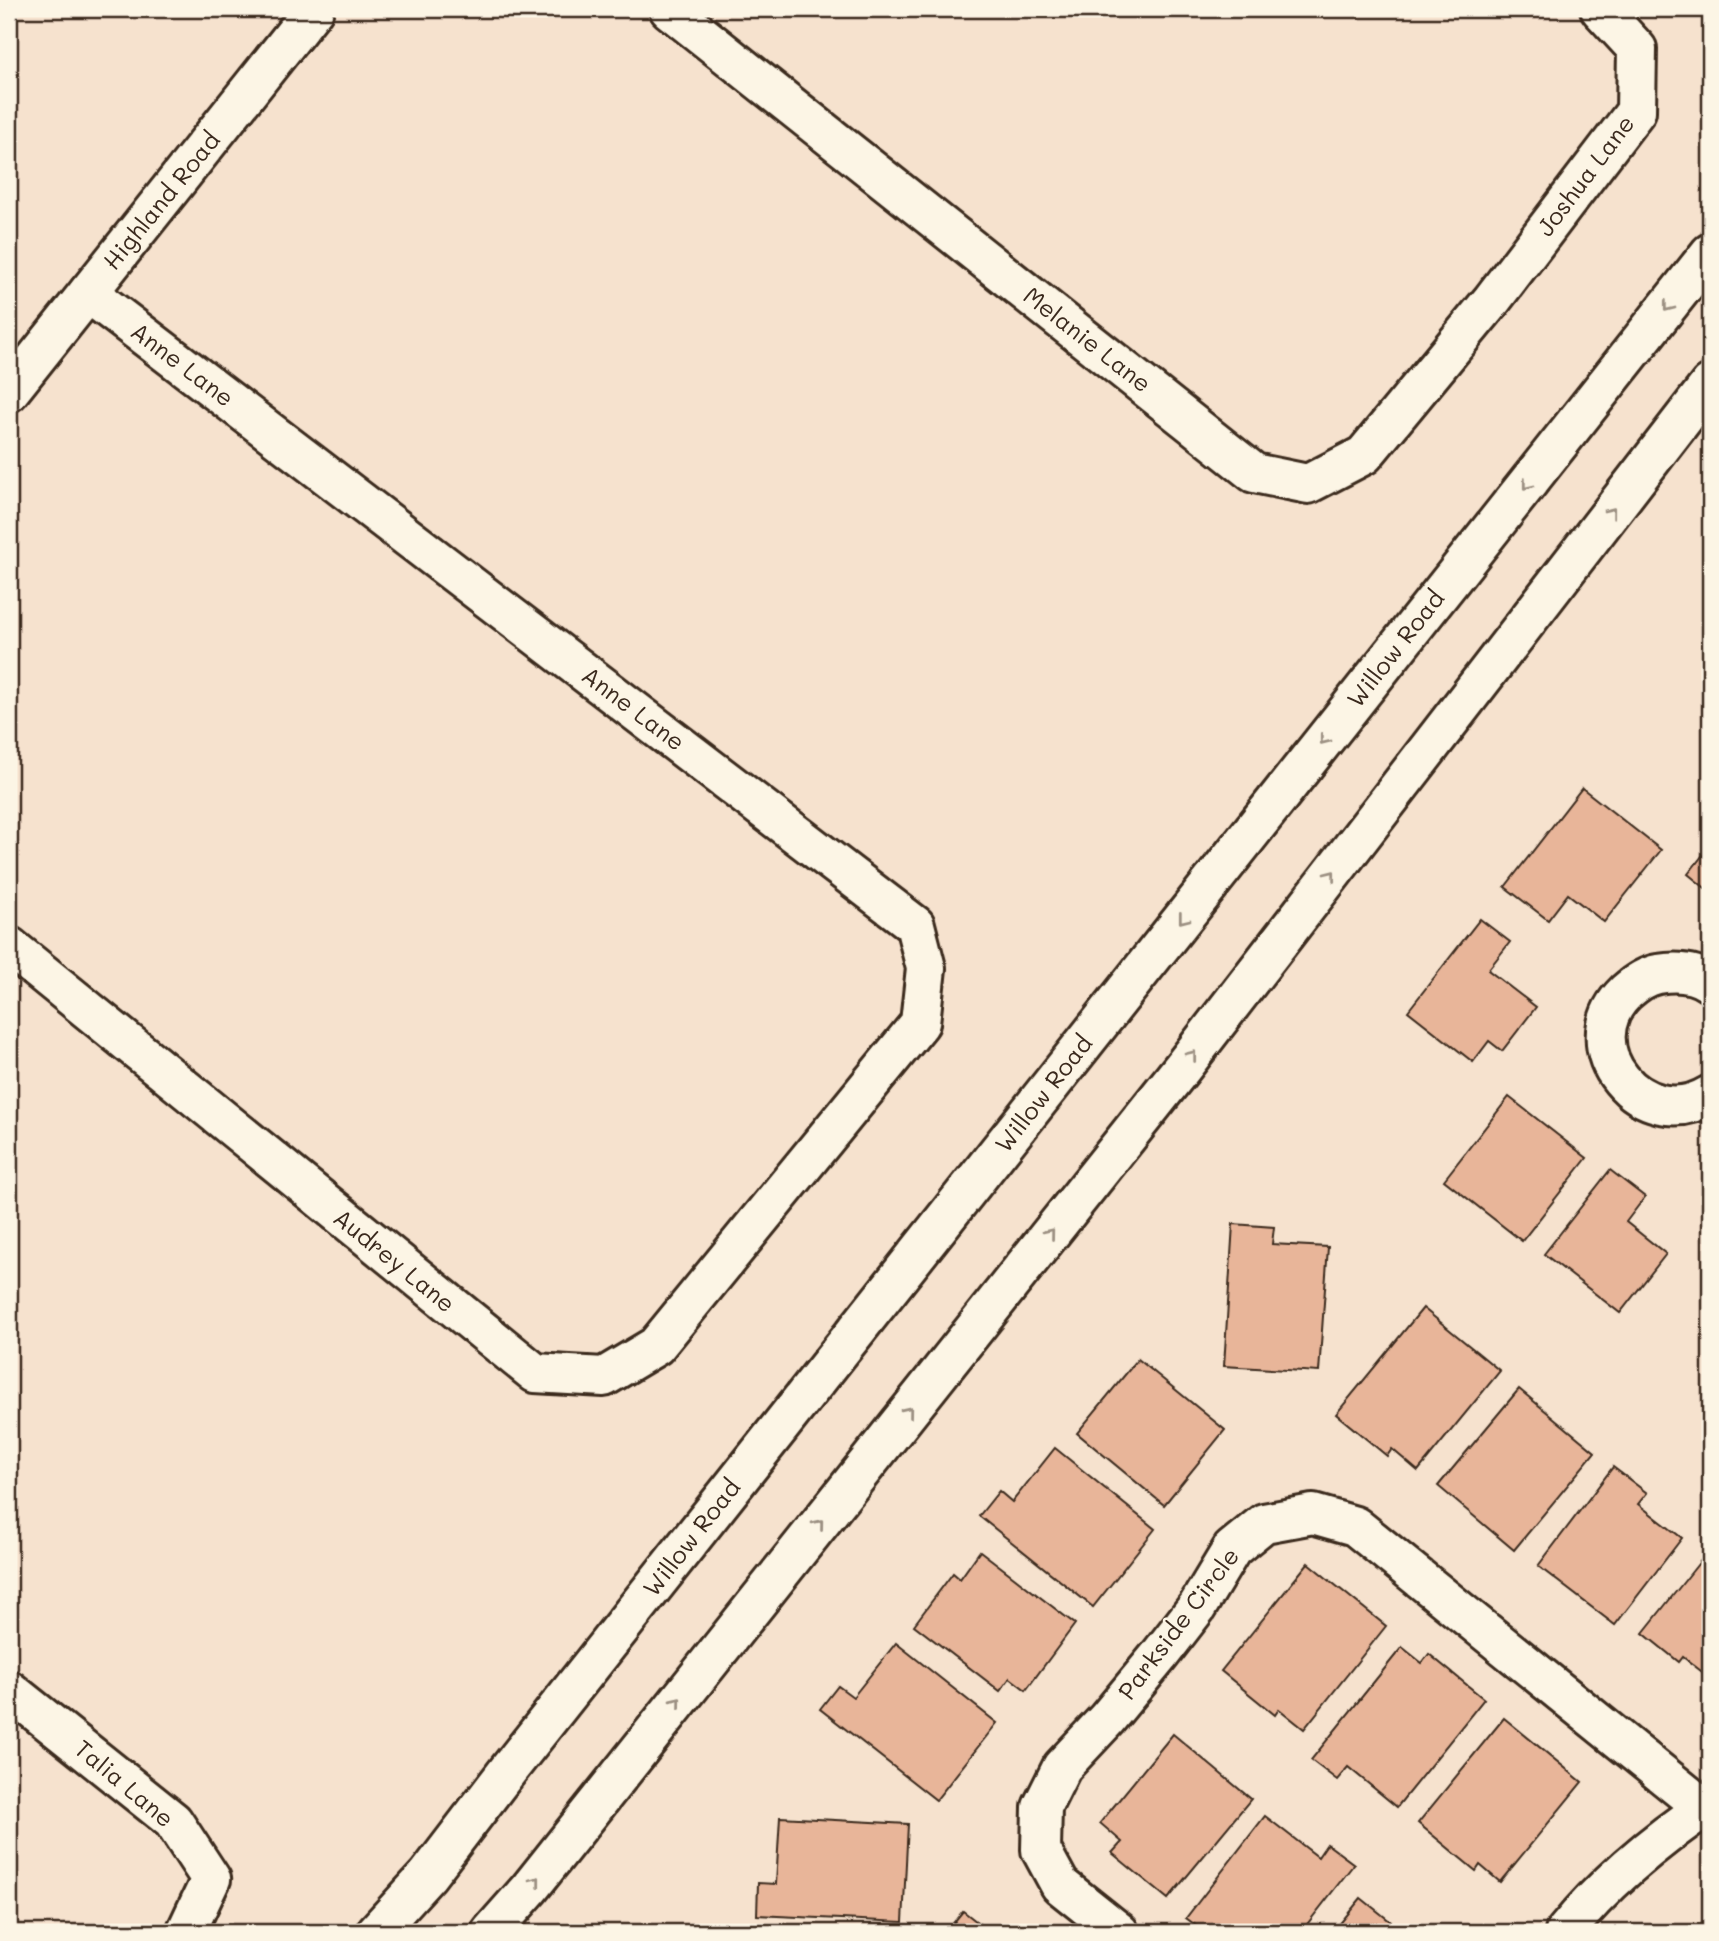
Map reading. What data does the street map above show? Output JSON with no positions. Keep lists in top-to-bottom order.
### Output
{
  "streets": {
    "street": [
      "Joshua Lane",
      "Highland Road",
      "Melanie Lane",
      "Anne Lane",
      "Willow Road",
      "Audrey Lane",
      "Parkside Circle",
      "Talia Lane"
    ]
  },
  "crossings": [
    ["Joshua Lane", "Melanie Lane"],
    ["Highland Road", "Anne Lane"],
    ["Anne Lane", "Audrey Lane"]
  ]
}
